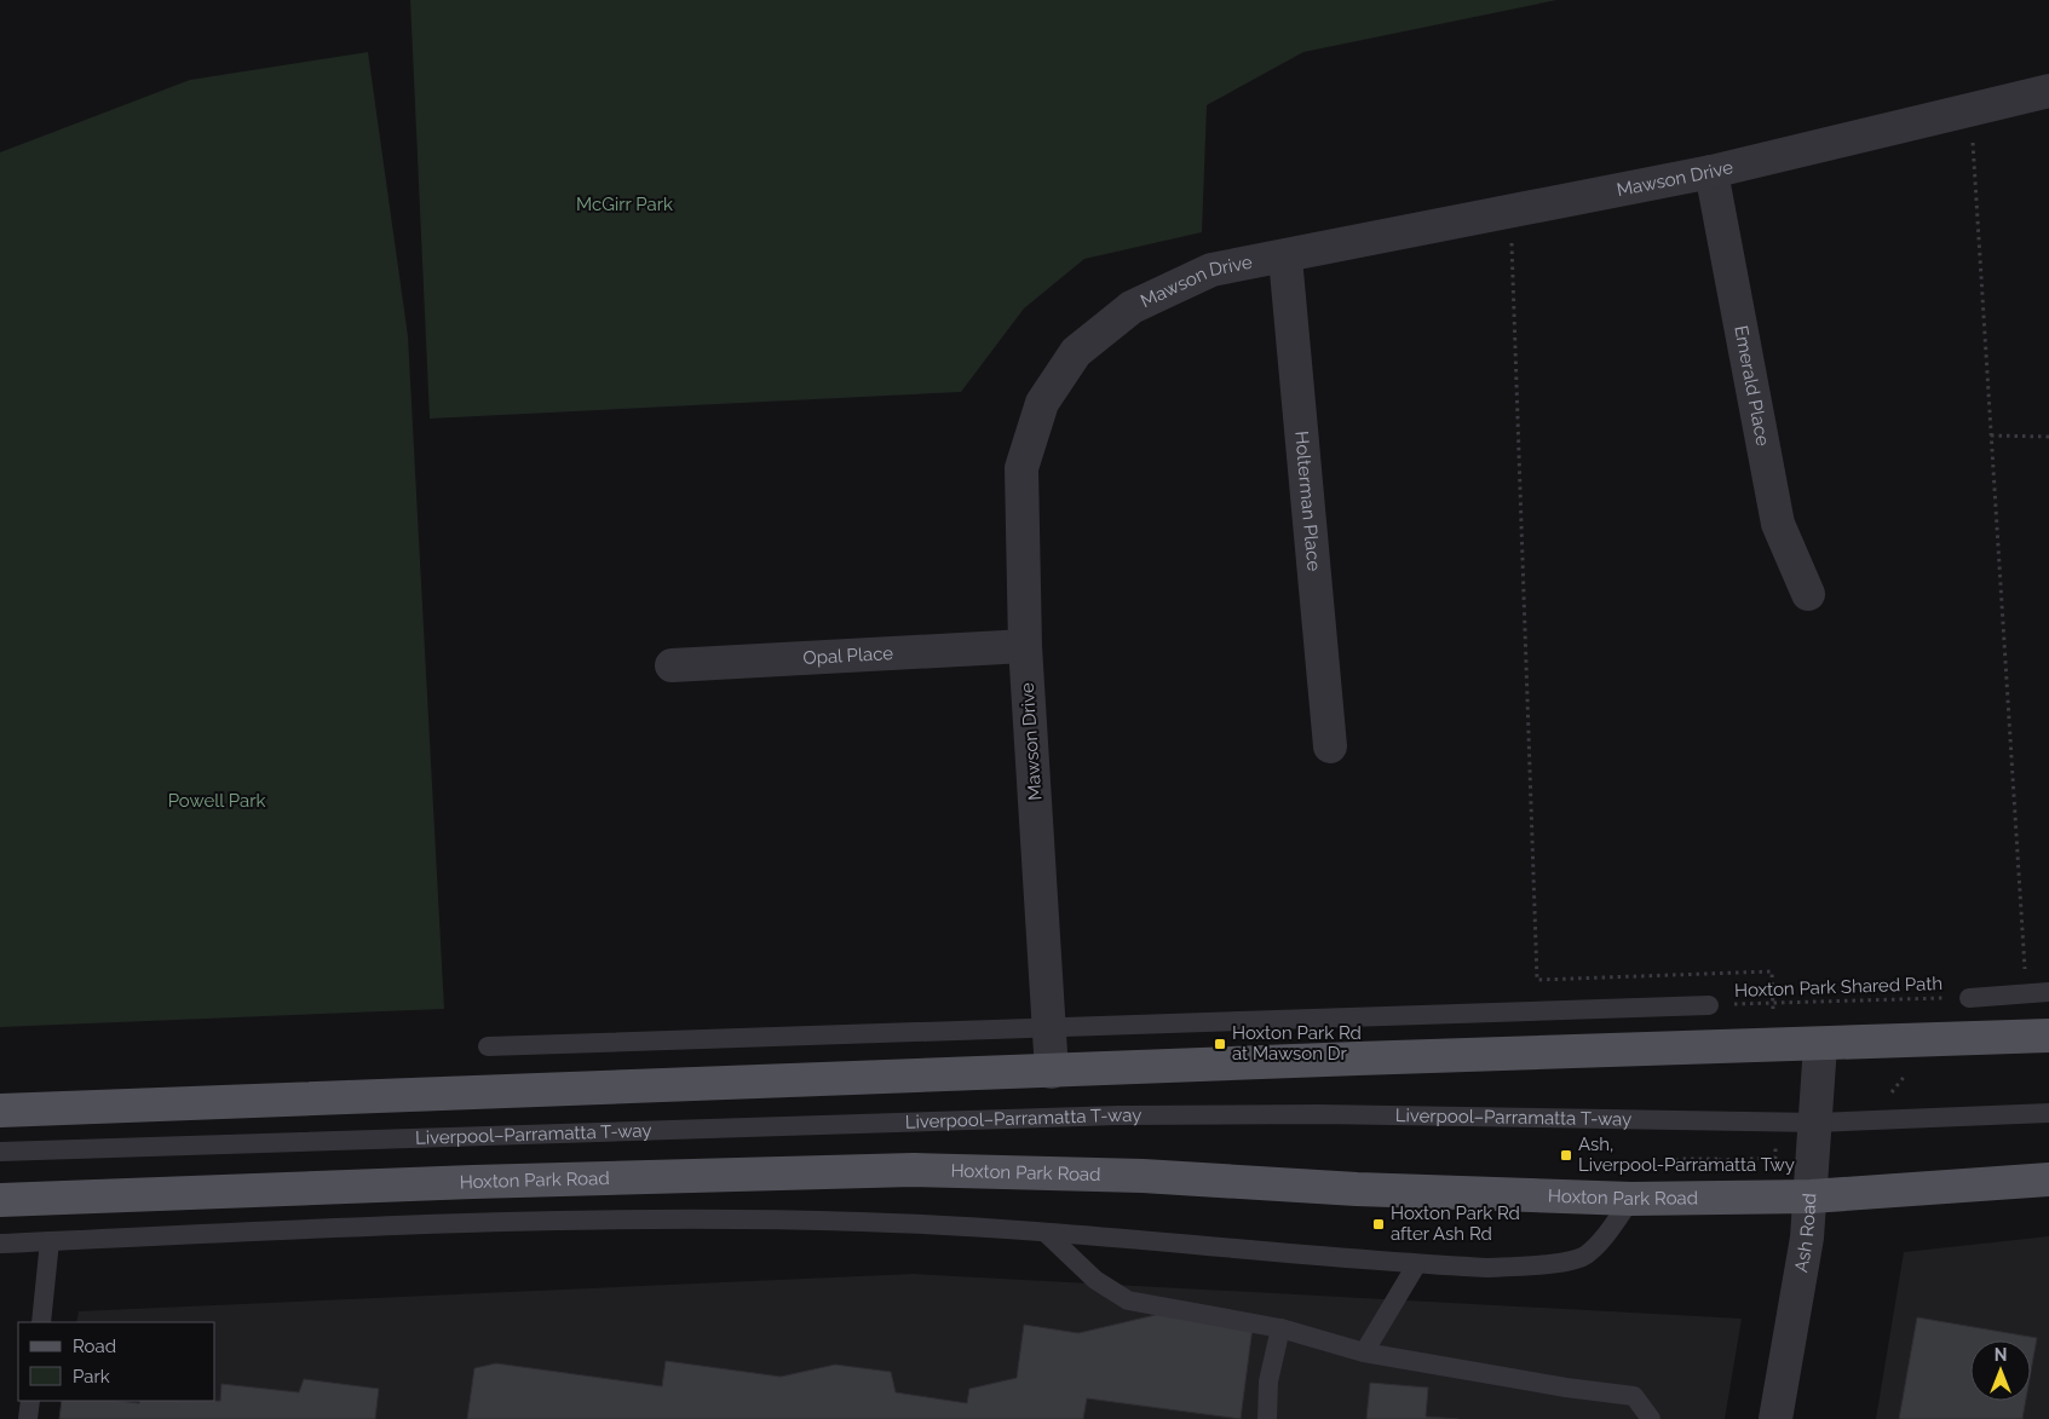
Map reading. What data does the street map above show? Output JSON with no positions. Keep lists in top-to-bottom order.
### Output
{
  "streets": {
    "main road": ["Hoxton Park Road"],
    "street": [
      "Mawson Drive",
      "Emerald Place",
      "Holterman Place",
      "Opal Place",
      "Ash Road"
    ],
    "lane": ["Liverpool–Parramatta T-way"],
    "path": ["Hoxton Park Shared Path"]
  },
  "crossings": [
    ["Mawson Drive", "Emerald Place"],
    ["Mawson Drive", "Holterman Place"],
    ["Mawson Drive", "Opal Place"],
    ["Liverpool–Parramatta T-way", "Ash Road"],
    ["Hoxton Park Road", "Ash Road"]
  ],
  "parks": ["McGirr Park", "Powell Park"],
  "places": {
    "transit": ["Hoxton Park Rd at Mawson Dr", "Ash, Liverpool-Parramatta Twy", "Hoxton Park Rd after Ash Rd"]
  },
  "legend": ["Road", "Park"],
  "north": "top"
}
